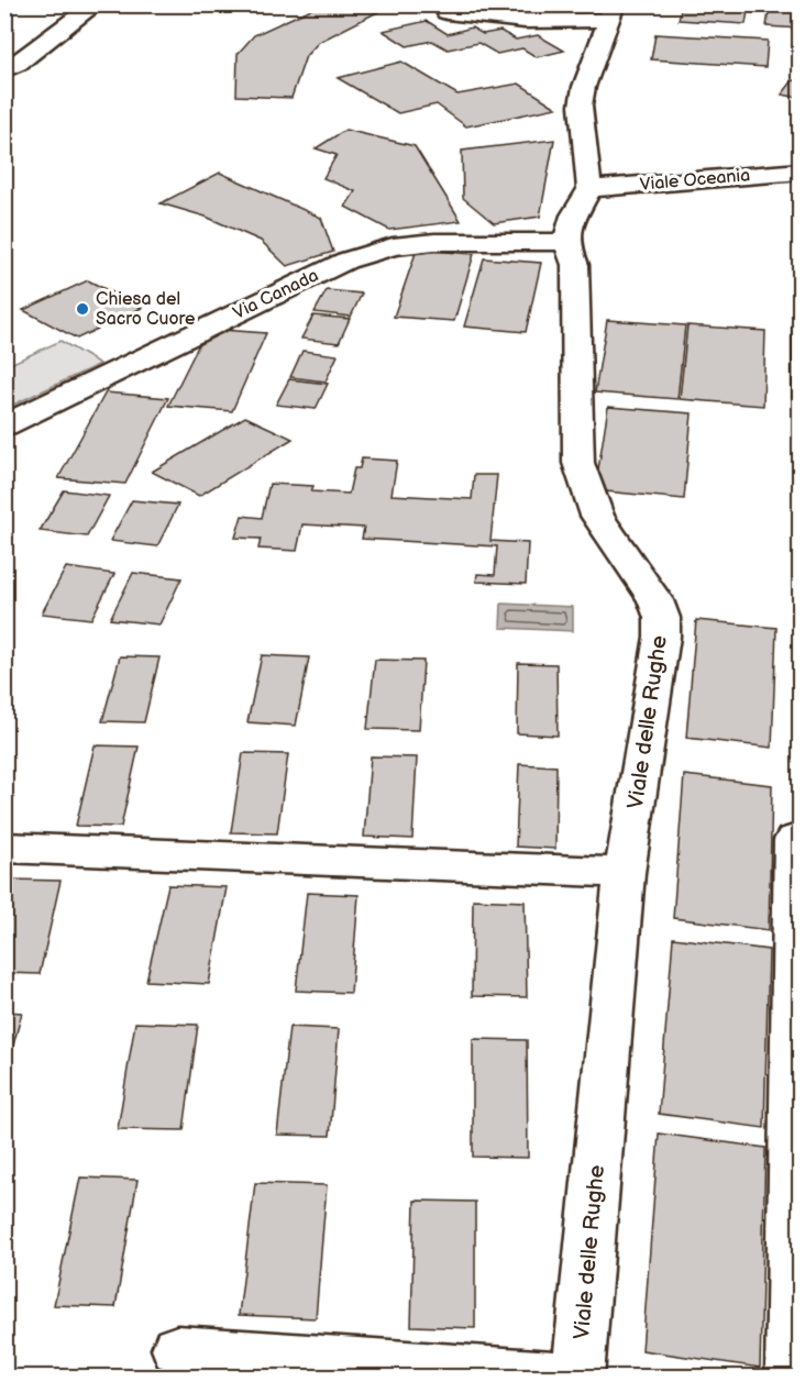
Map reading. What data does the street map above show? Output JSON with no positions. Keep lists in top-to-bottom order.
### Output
{
  "streets": {
    "street": ["Viale Oceania", "Via Canada", "Viale delle Rughe"]
  },
  "crossings": [
    ["Via Canada", "Viale delle Rughe"]
  ],
  "places": ["Chiesa del Sacro Cuore"]
}
